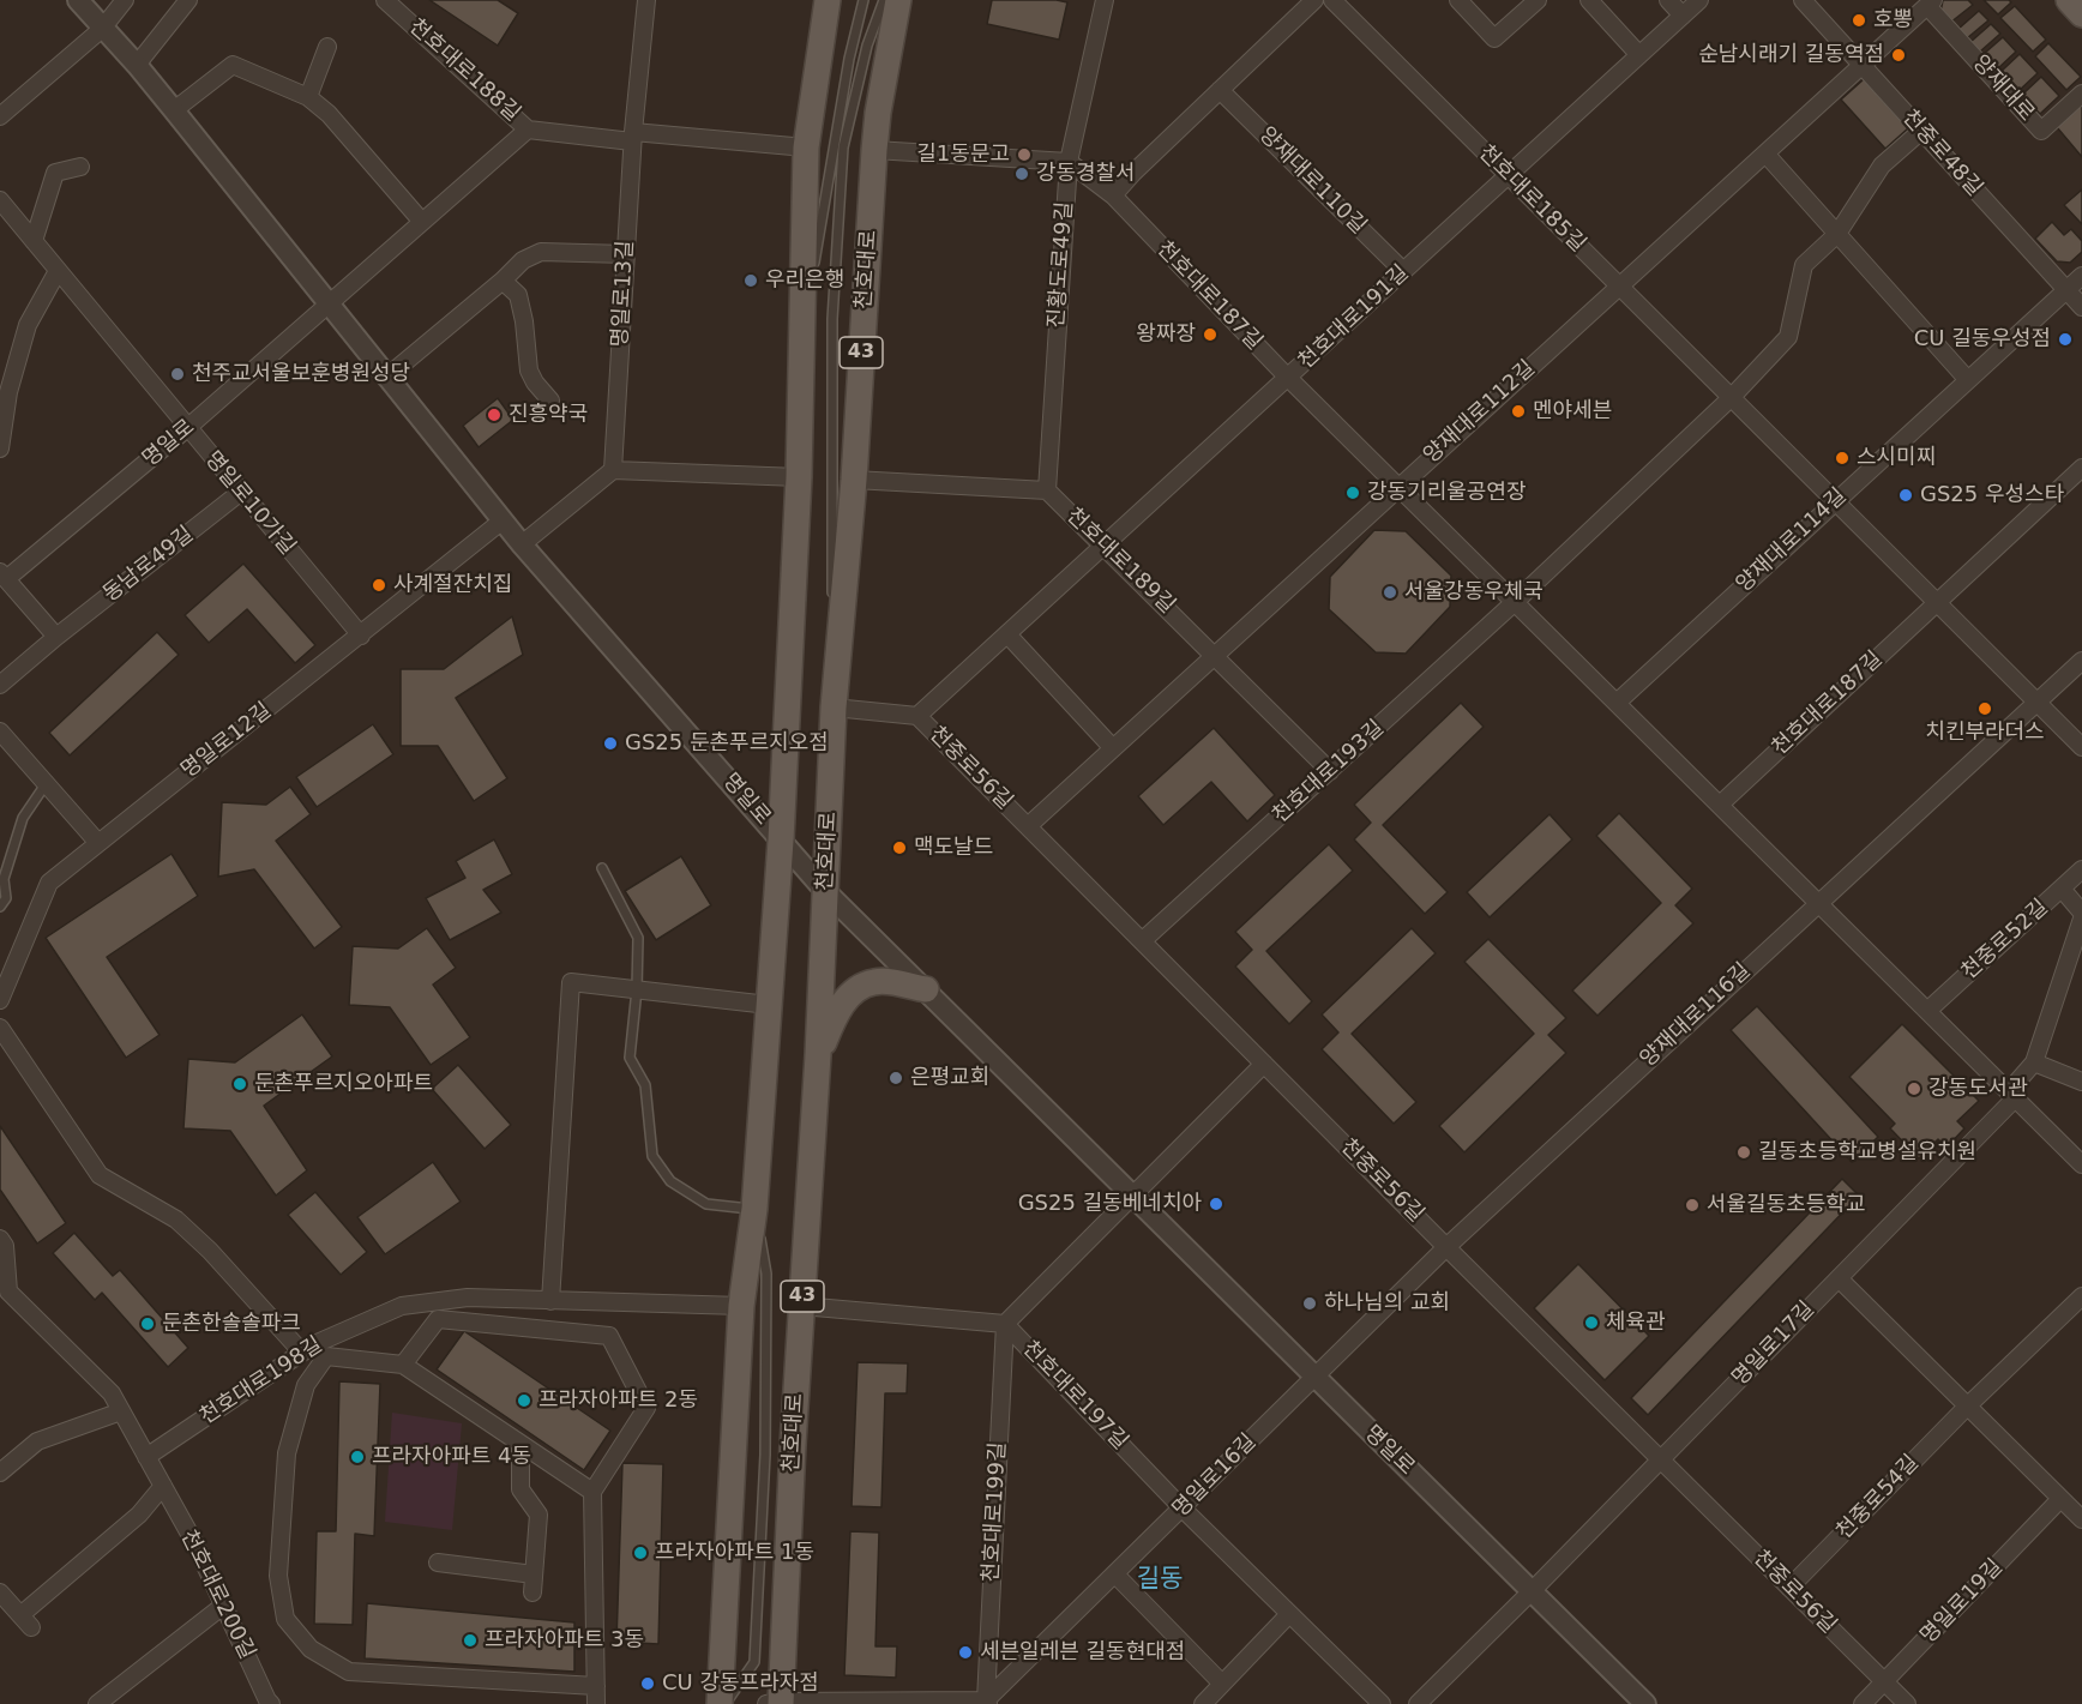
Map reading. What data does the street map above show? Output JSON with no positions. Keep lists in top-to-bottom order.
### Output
{
  "streets": {
    "main road": ["천호대로", "43"],
    "street": [
      "천호대로188길",
      "양재대로",
      "천중로48길",
      "양재대로110길",
      "천호대로185길",
      "진황도로49길",
      "명일로13길",
      "천호대로187길",
      "천호대로191길",
      "양재대로112길",
      "명일로",
      "명일로10가길",
      "양재대로114길",
      "천호대로189길",
      "동남로49길",
      "명일로12길",
      "천중로56길",
      "천호대로193길",
      "천중로52길",
      "양재대로116길",
      "명일로17길",
      "천호대로198길",
      "천호대로197길",
      "명일로16길",
      "천중로54길",
      "천호대로199길",
      "천호대로200길",
      "명일로19길"
    ]
  },
  "crossings": [
    ["천호대로188길", "명일로13길"],
    ["천호대로188길", "명일로"],
    ["양재대로", "양재대로112길"],
    ["천중로48길", "양재대로112길"],
    ["천중로48길", "양재대로114길"],
    ["양재대로110길", "천호대로191길"],
    ["천호대로185길", "천호대로187길"],
    ["천호대로185길", "천호대로191길"],
    ["천호대로185길", "양재대로112길"],
    ["천호대로185길", "양재대로114길"],
    ["천호대로185길", "양재대로116길"],
    ["진황도로49길", "천호대로187길"],
    ["진황도로49길", "천호대로189길"],
    ["천호대로", "명일로"],
    ["천호대로", "천호대로189길"],
    ["천호대로", "천중로56길"],
    ["천호대로", "천호대로197길"],
    ["천호대로187길", "천호대로191길"],
    ["천호대로187길", "양재대로112길"],
    ["천호대로187길", "양재대로114길"],
    ["천호대로187길", "천호대로193길"],
    ["천호대로187길", "양재대로116길"],
    ["천호대로191길", "천호대로189길"],
    ["천호대로191길", "천중로56길"],
    ["양재대로112길", "천호대로189길"],
    ["양재대로112길", "천중로56길"],
    ["명일로", "명일로10가길"],
    ["명일로", "명일로12길"],
    ["명일로", "양재대로116길"],
    ["명일로", "명일로17길"],
    ["명일로", "명일로16길"],
    ["명일로10가길", "동남로49길"],
    ["명일로10가길", "명일로12길"],
    ["천호대로189길", "천호대로193길"],
    ["천중로56길", "천호대로193길"],
    ["천중로56길", "양재대로116길"],
    ["천중로56길", "명일로17길"],
    ["천중로56길", "천중로54길"],
    ["천중로56길", "명일로19길"],
    ["천중로52길", "명일로17길"],
    ["양재대로116길", "명일로16길"],
    ["천호대로198길", "천호대로200길"],
    ["천호대로197길", "명일로16길"],
    ["천호대로197길", "천호대로199길"],
    ["명일로16길", "천호대로199길"]
  ],
  "districts": ["길동"],
  "places": [
    "호뽕",
    "순남시래기 길동역점",
    "길1동문고",
    "강동경찰서",
    "우리은행",
    "왕짜장",
    "CU 길동우성점",
    "천주교서울보훈병원성당",
    "멘야세븐",
    "진흥약국",
    "스시미찌",
    "강동기리울공연장",
    "GS25 우성스타",
    "사계절잔치집",
    "서울강동우체국",
    "치킨부라더스",
    "GS25 둔촌푸르지오점",
    "맥도날드",
    "은평교회",
    "둔촌푸르지오아파트",
    "강동도서관",
    "길동초등학교병설유치원",
    "GS25 길동베네치아",
    "서울길동초등학교",
    "하나님의 교회",
    "체육관",
    "둔촌한솔솔파크",
    "프라자아파트 2동",
    "프라자아파트 4동",
    "프라자아파트 1동",
    "프라자아파트 3동",
    "세븐일레븐 길동현대점",
    "CU 강동프라자점"
  ]
}
